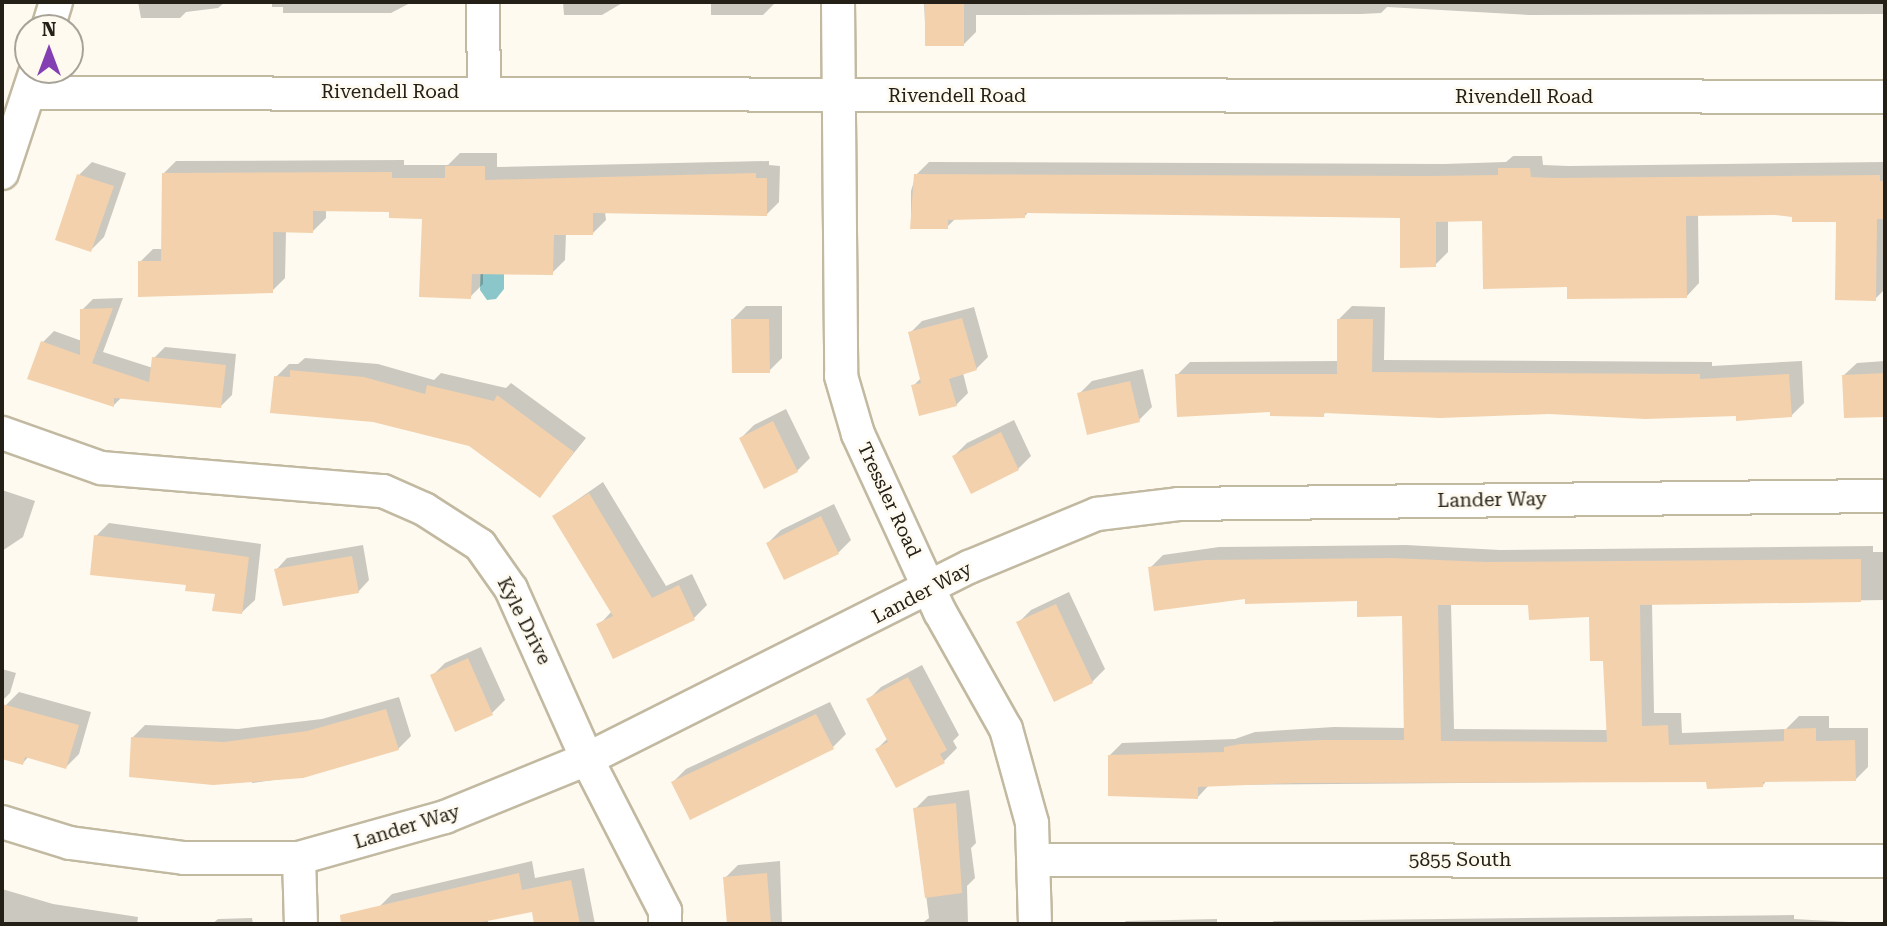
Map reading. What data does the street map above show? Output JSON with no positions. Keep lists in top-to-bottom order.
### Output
{
  "streets": {
    "street": [
      "Rivendell Road",
      "Tressler Road",
      "Lander Way",
      "Kyle Drive",
      "5855 South"
    ]
  },
  "crossings": [
    ["Rivendell Road", "Tressler Road"],
    ["Tressler Road", "Lander Way"],
    ["Tressler Road", "5855 South"],
    ["Lander Way", "Kyle Drive"]
  ],
  "north": "top"
}
